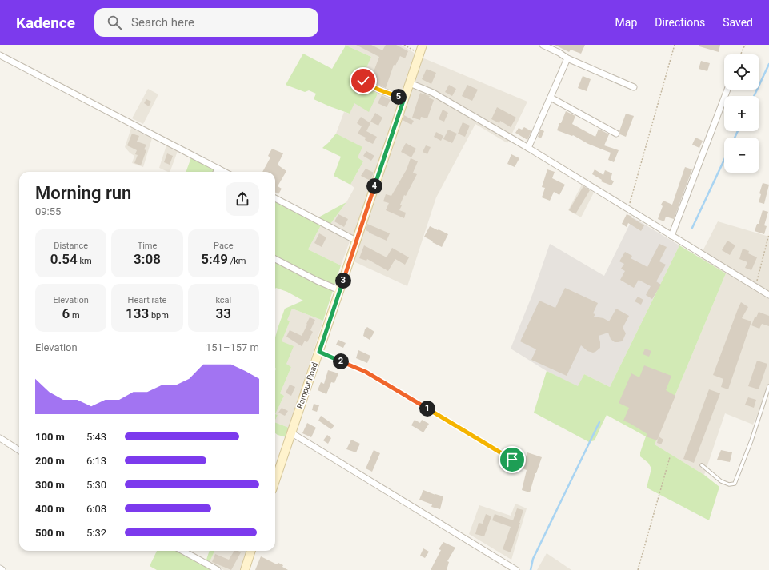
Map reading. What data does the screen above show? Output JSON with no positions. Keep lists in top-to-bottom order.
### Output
{
  "streets": {
    "main road": ["Rampur Road"]
  },
  "page": {
    "header": "Kadence",
    "search": "Search here",
    "nav": ["Map", "Directions", "Saved"],
    "map_buttons": ["+", "−"],
    "pins": [
      "5",
      "4",
      "3",
      "2",
      "1"
    ],
    "heading": ["Morning run", "09:55"],
    "stats": [
      ["Distance", "0.54 km"],
      ["Time", "3:08"],
      ["Pace", "5:49 /km"],
      ["Elevation", "6 m"],
      ["Heart rate", "133 bpm"],
      ["kcal", "33"]
    ],
    "chart": ["Elevation", "151–157 m"],
    "list": [
      {
        "name": "100 m",
        "note": "5:43"
      },
      {
        "name": "200 m",
        "note": "6:13"
      },
      {
        "name": "300 m",
        "note": "5:30"
      },
      {
        "name": "400 m",
        "note": "6:08"
      },
      {
        "name": "500 m",
        "note": "5:32"
      }
    ]
  }
}
